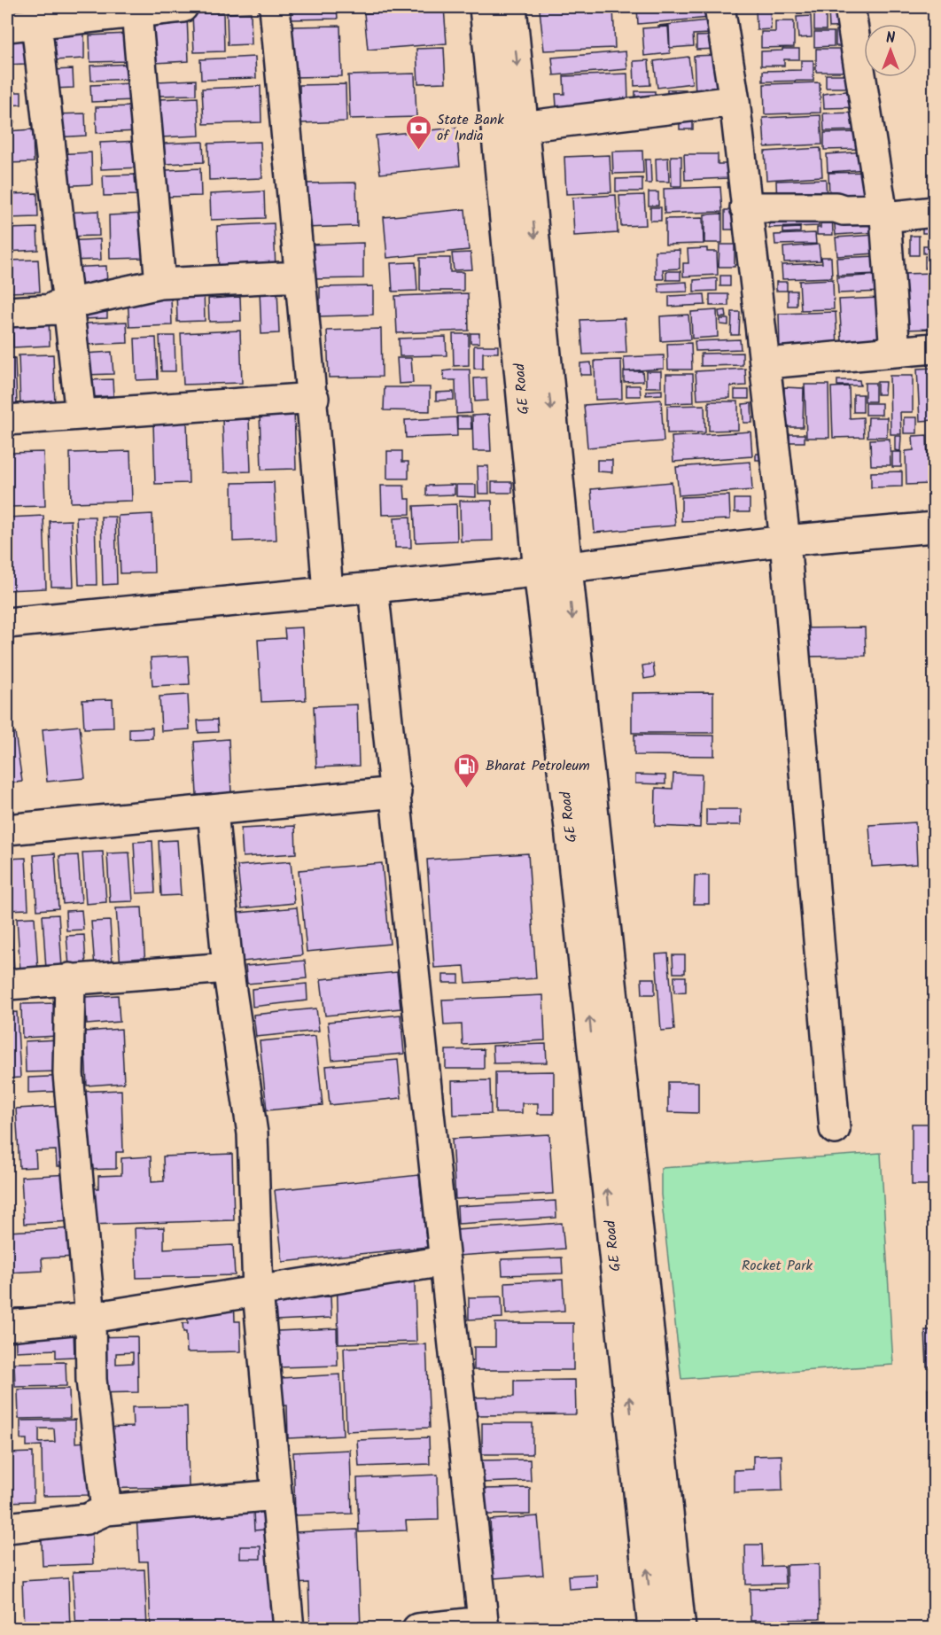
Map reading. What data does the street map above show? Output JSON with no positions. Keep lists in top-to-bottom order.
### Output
{
  "streets": {
    "street": ["GE Road"]
  },
  "parks": ["Rocket Park"],
  "places": {
    "bank": ["State Bank of India"],
    "fuel station": ["Bharat Petroleum"]
  },
  "north": "top"
}
